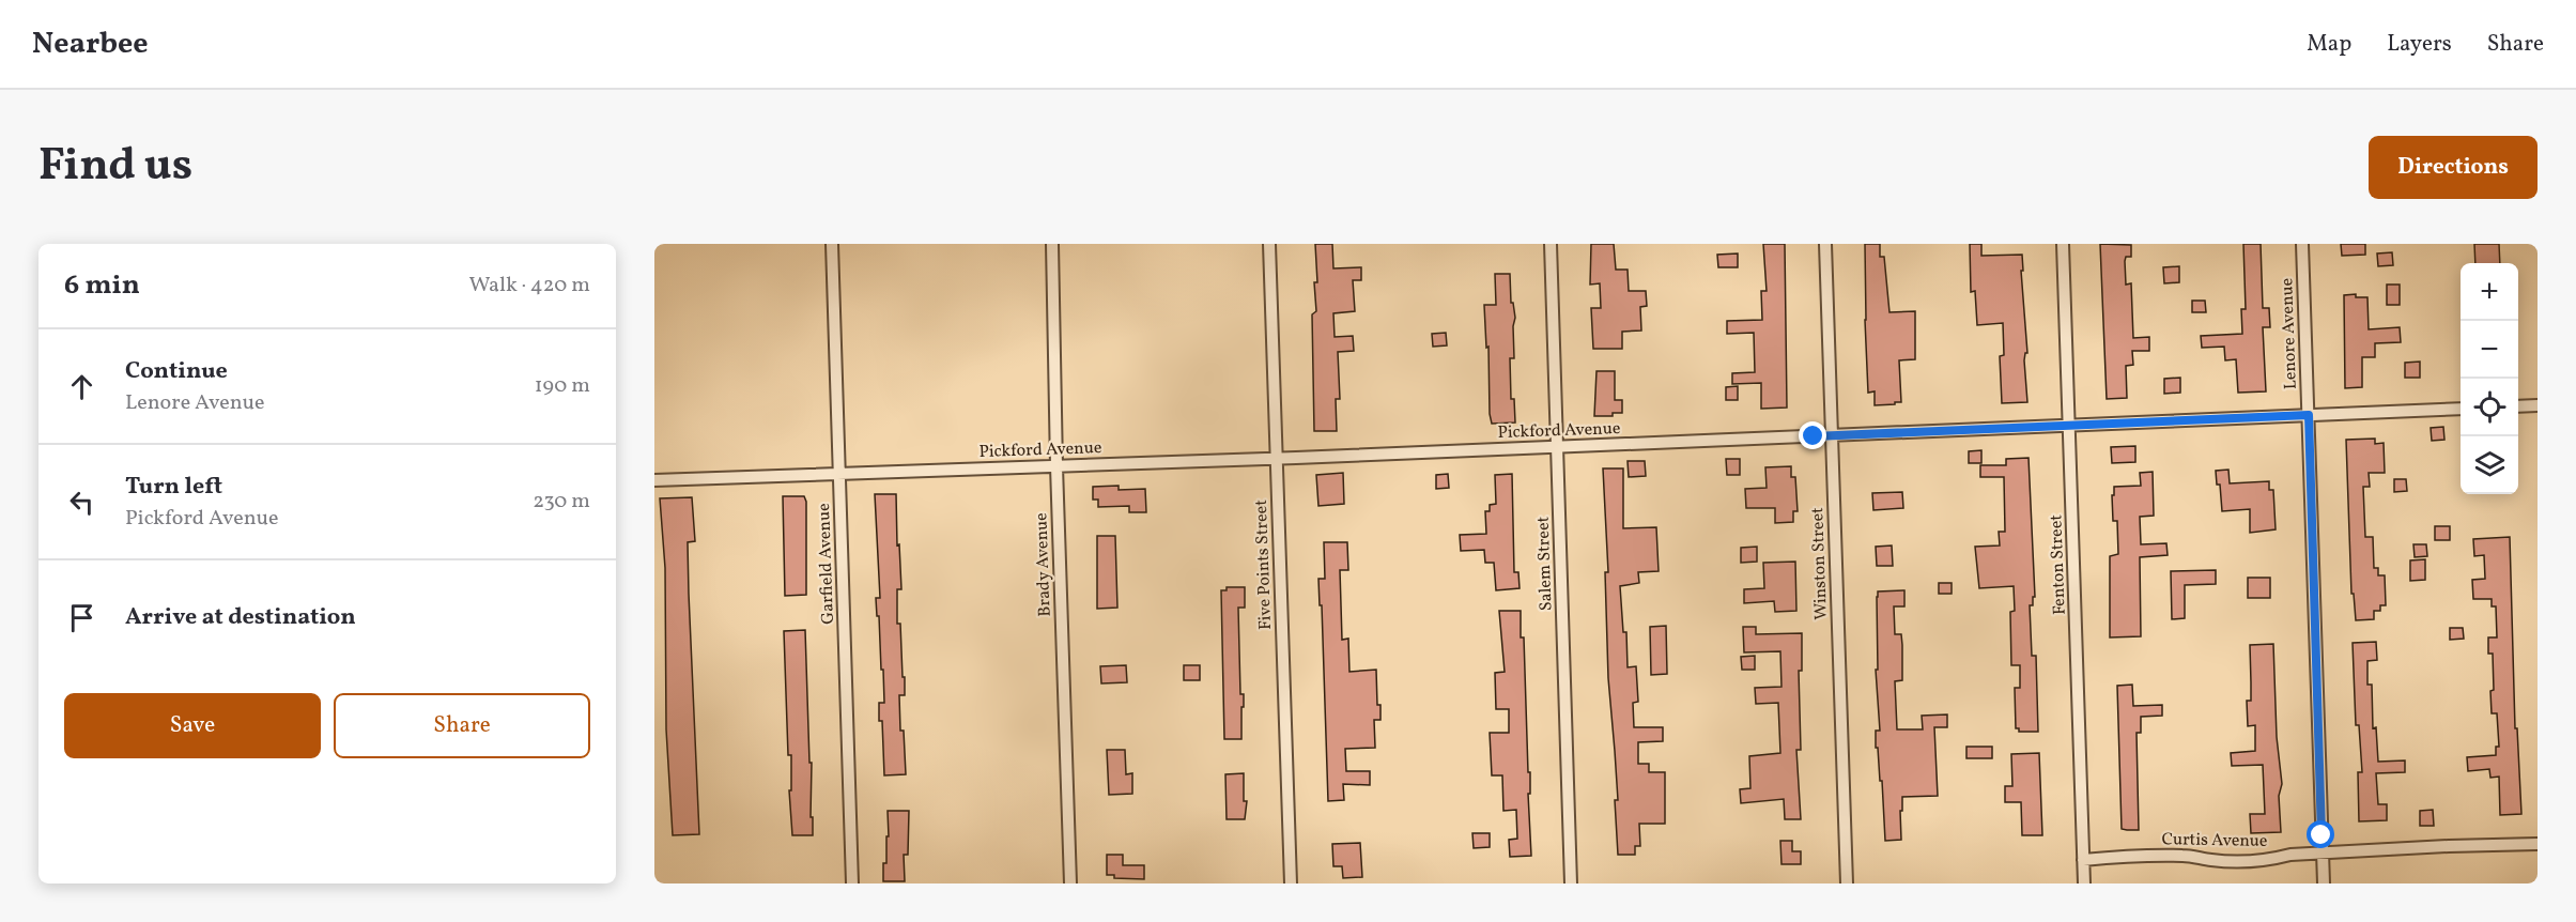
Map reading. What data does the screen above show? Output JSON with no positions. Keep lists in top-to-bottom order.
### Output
{
  "streets": {
    "street": [
      "Lenore Avenue",
      "Pickford Avenue",
      "Garfield Avenue",
      "Salem Street",
      "Winston Street",
      "Brady Avenue",
      "Five Points Street",
      "Fenton Street",
      "Curtis Avenue"
    ]
  },
  "crossings": [
    ["Lenore Avenue", "Pickford Avenue"],
    ["Lenore Avenue", "Curtis Avenue"],
    ["Pickford Avenue", "Garfield Avenue"],
    ["Pickford Avenue", "Salem Street"],
    ["Pickford Avenue", "Winston Street"],
    ["Pickford Avenue", "Brady Avenue"],
    ["Pickford Avenue", "Five Points Street"],
    ["Pickford Avenue", "Fenton Street"],
    ["Fenton Street", "Curtis Avenue"]
  ],
  "page": {
    "header": "Nearbee",
    "nav": ["Map", "Layers", "Share"],
    "title": "Find us",
    "buttons": [
      "Directions",
      ["Save", "Share"]
    ],
    "heading": ["6 min", "Walk · 420 m"],
    "map_buttons": ["+", "−"],
    "list": [
      ["Continue", "Lenore Avenue", "190 m"],
      ["Turn left", "Pickford Avenue", "230 m"],
      "Arrive at destination"
    ]
  }
}
